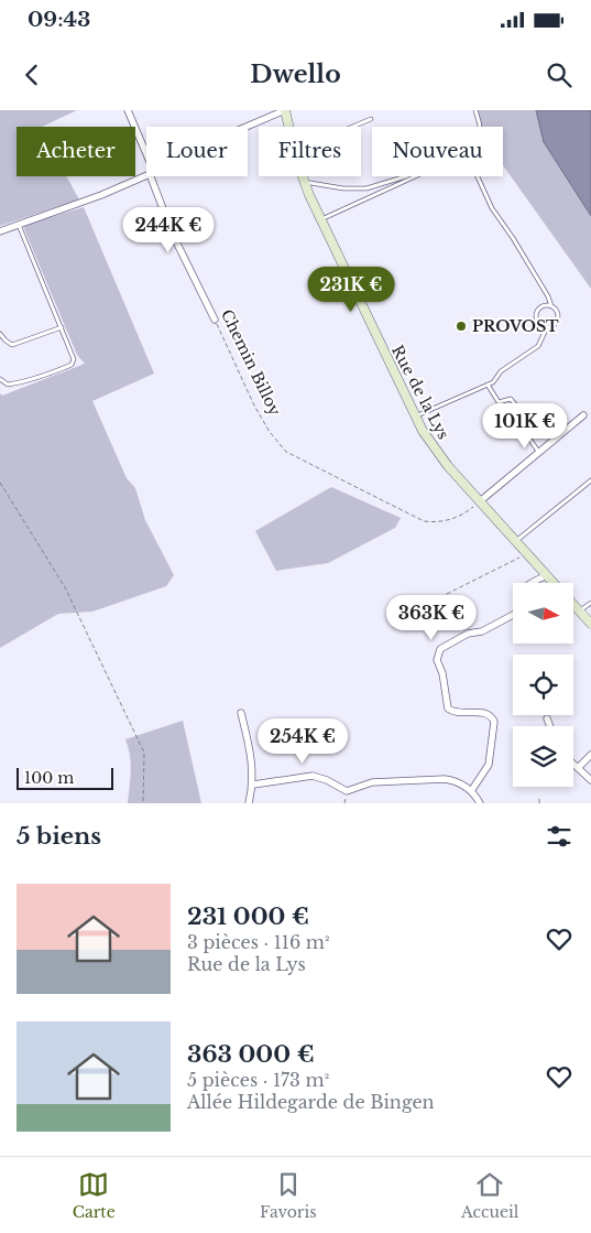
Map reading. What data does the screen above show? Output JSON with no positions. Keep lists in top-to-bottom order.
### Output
{
  "streets": {
    "main road": ["Rue de la Lys"],
    "street": ["Chemin Billoy"]
  },
  "crossings": [
    ["Chemin Billoy", "Rue de la Lys"]
  ],
  "places": ["PROVOST"],
  "scale_bar": "100 m",
  "north": "right",
  "page": {
    "status": "09:43",
    "header": "Dwello",
    "chip": [
      "Acheter",
      "Louer",
      "Filtres",
      "Nouveau"
    ],
    "price": [
      "244K €",
      "231K €",
      "101K €",
      "363K €",
      "254K €"
    ],
    "scale": "100 m",
    "heading": "5 biens",
    "list": [
      {
        "name": "231 000 €",
        "note": "3 pièces · 116 m² · Rue de la Lys"
      },
      {
        "name": "363 000 €",
        "note": "5 pièces · 173 m² · Allée Hildegarde de Bingen"
      }
    ],
    "tabs": ["Carte", "Favoris", "Accueil"]
  }
}
